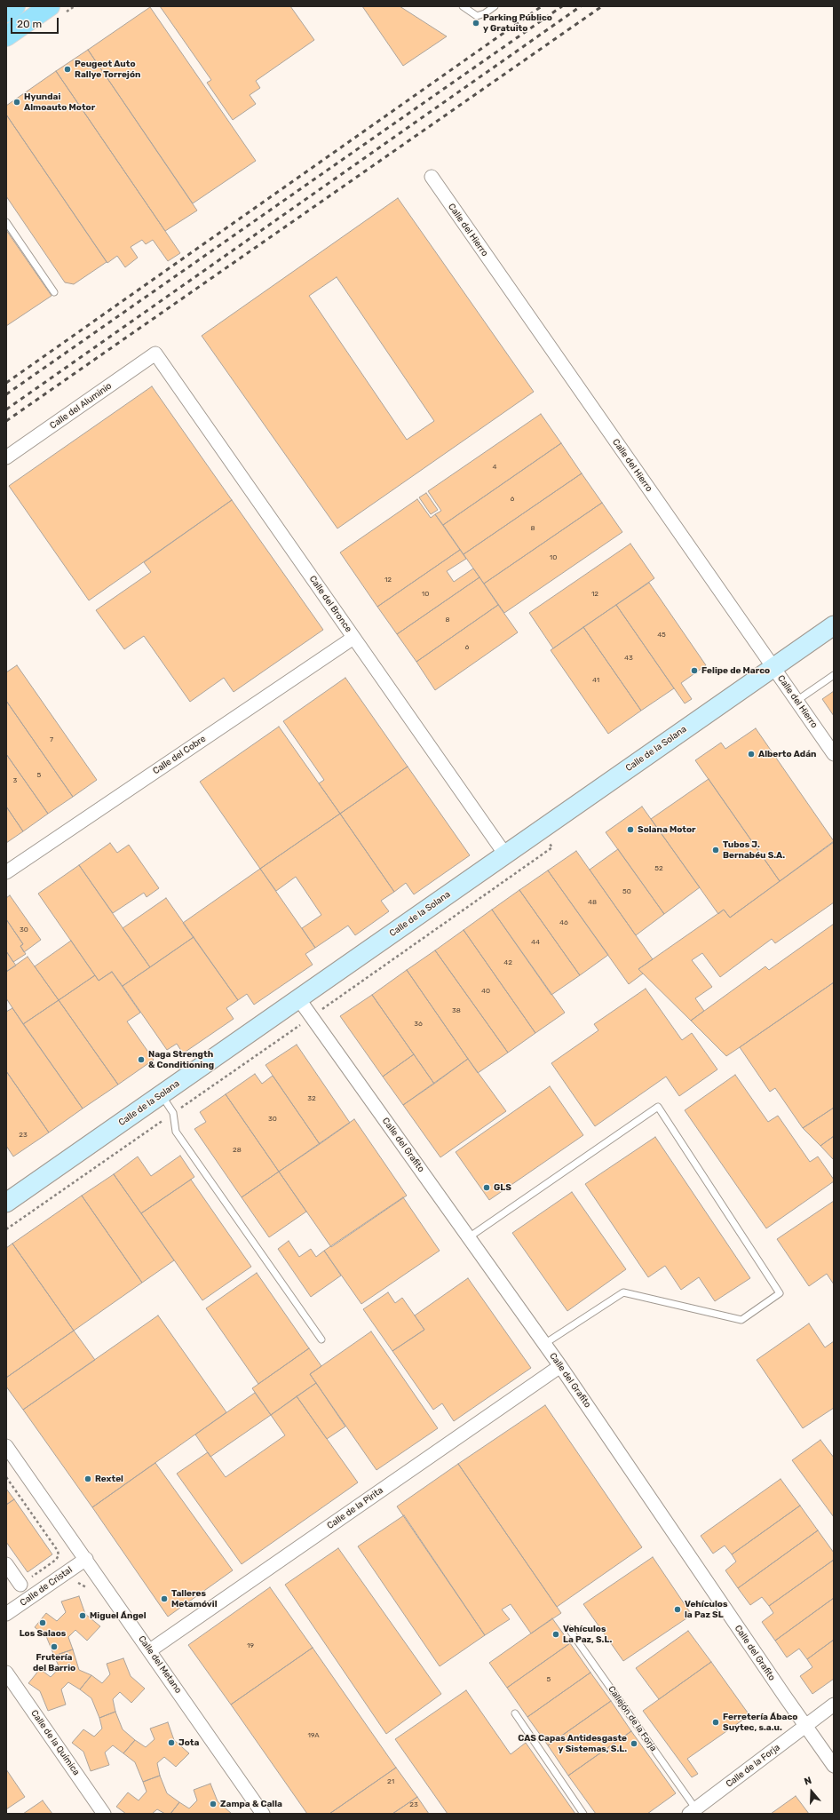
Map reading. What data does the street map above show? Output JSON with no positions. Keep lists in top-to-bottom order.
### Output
{
  "streets": {
    "street": [
      "Calle del Hierro",
      "Calle del Aluminio",
      "Calle del Bronce",
      "Calle de la Solana",
      "Calle del Cobre",
      "Calle del Grafito",
      "Calle de la Pirita",
      "Calle de Cristal",
      "Calle del Metano",
      "Calle de la Química",
      "Calle de la Forja"
    ],
    "lane": ["Callejón de la Forja"]
  },
  "crossings": [
    ["Calle del Hierro", "Calle de la Solana"],
    ["Calle del Aluminio", "Calle del Bronce"],
    ["Calle del Bronce", "Calle de la Solana"],
    ["Calle del Bronce", "Calle del Cobre"],
    ["Calle de la Solana", "Calle del Grafito"],
    ["Calle del Grafito", "Calle de la Pirita"],
    ["Calle del Grafito", "Calle de la Forja"],
    ["Calle de la Pirita", "Calle del Metano"],
    ["Calle de Cristal", "Calle del Metano"],
    ["Callejón de la Forja", "Calle de la Forja"]
  ],
  "places": [
    "Parking Público y Gratuito",
    "Peugeot Auto Rallye Torrejón",
    "Hyundai Almoauto Motor",
    "Felipe de Marco",
    "Alberto Adán",
    "Solana Motor",
    "Tubos J. Bernabéu S.A.",
    "Naga Strength & Conditioning",
    "GLS",
    "Rextel",
    "Talleres Metamóvil",
    "Vehículos la Paz SL",
    "Miguel Ángel",
    "Los Salaos",
    "Vehículos La Paz, S.L.",
    "Frutería del Barrio",
    "Ferretería Ábaco Suytec, s.a.u.",
    "Jota",
    "CAS Capas Antidesgaste y Sistemas, S.L.",
    "Zampa & Calla"
  ],
  "house_numbers": [
    "4",
    "6",
    "8",
    "10",
    "12",
    "10",
    "12",
    "8",
    "45",
    "6",
    "43",
    "41",
    "7",
    "5",
    "3",
    "52",
    "50",
    "48",
    "46",
    "30",
    "44",
    "42",
    "40",
    "38",
    "36",
    "32",
    "30",
    "23",
    "28",
    "19",
    "5",
    "19A",
    "21",
    "23"
  ],
  "scale_bar": "20 m",
  "north": "top"
}
